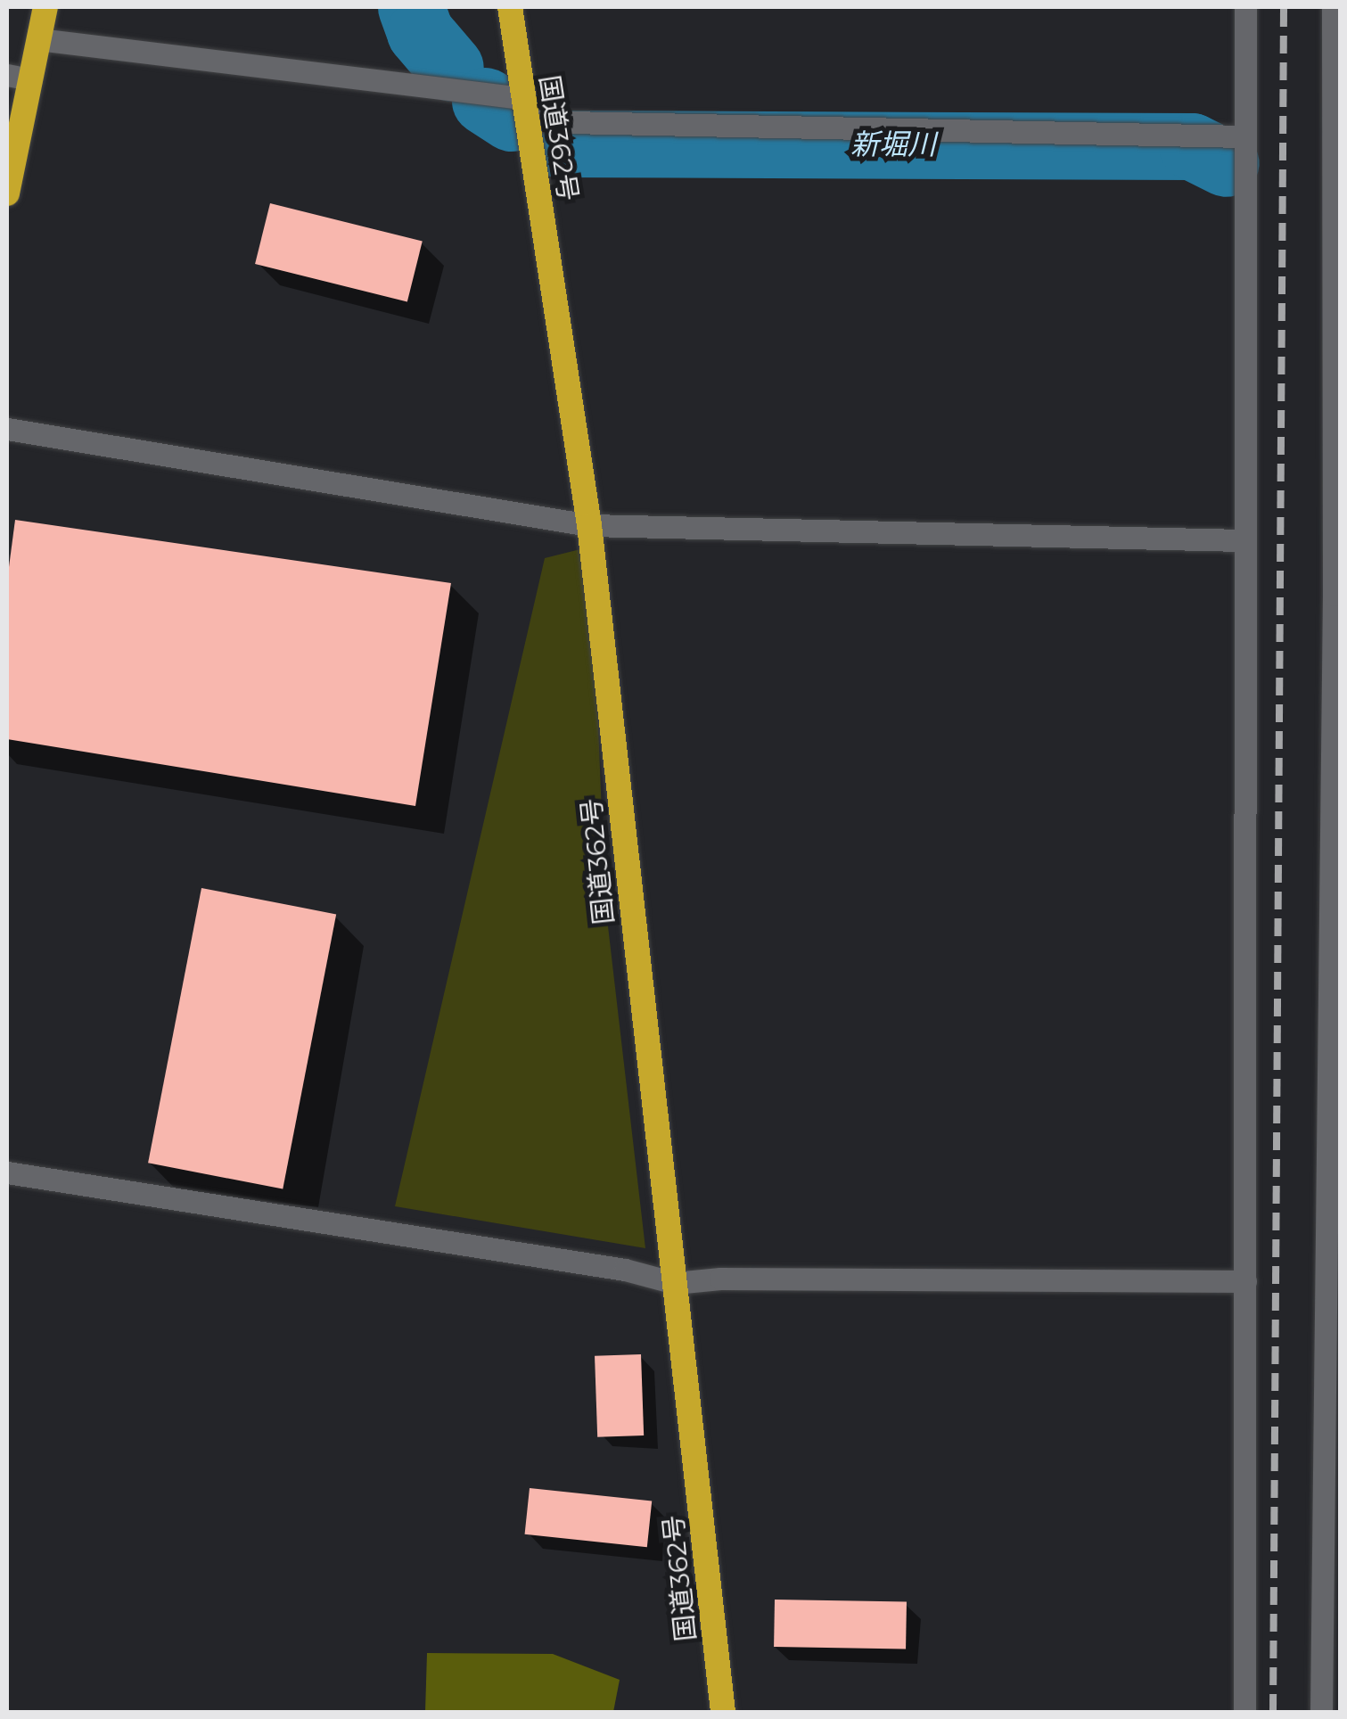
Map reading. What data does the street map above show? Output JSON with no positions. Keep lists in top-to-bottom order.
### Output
{
  "streets": {
    "highway": ["国道362号"]
  },
  "water": ["新堀川"]
}
